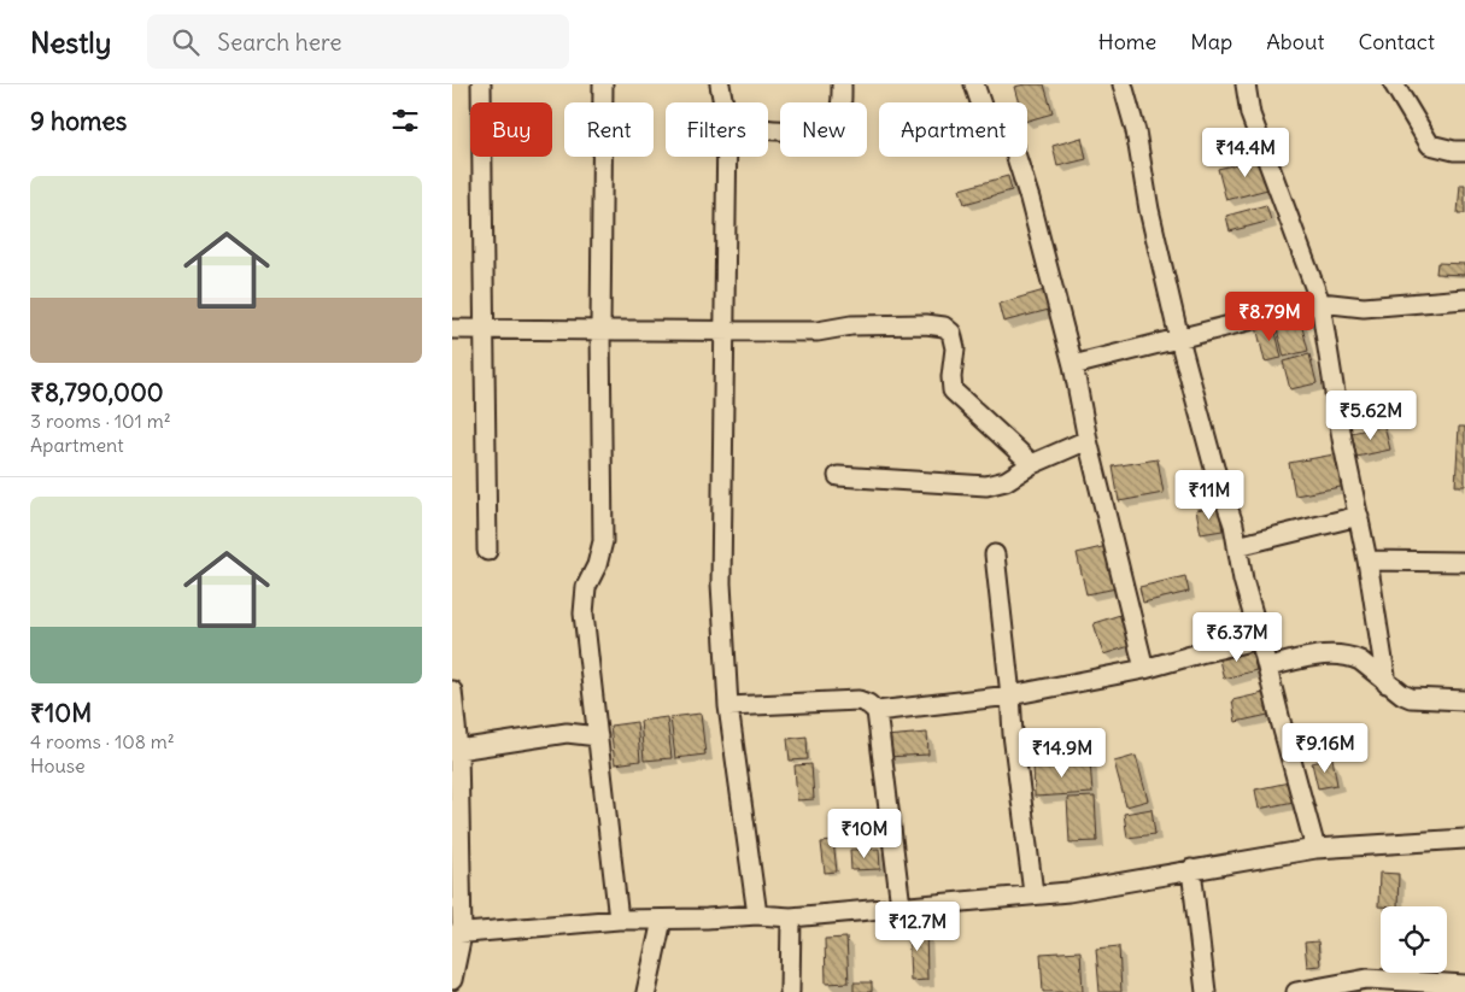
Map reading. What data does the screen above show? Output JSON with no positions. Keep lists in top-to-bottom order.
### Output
{
  "page": {
    "header": "Nestly",
    "search": "Search here",
    "nav": [
      "Home",
      "Map",
      "About",
      "Contact"
    ],
    "heading": "9 homes",
    "chip": [
      "Buy",
      "Rent",
      "Filters",
      "New",
      "Apartment"
    ],
    "price": [
      "₹14.4M",
      "₹8.79M",
      "₹5.62M",
      "₹11M",
      "₹6.37M",
      "₹9.16M",
      "₹14.9M",
      "₹10M",
      "₹12.7M"
    ],
    "list": [
      {
        "name": "₹8,790,000",
        "note": "3 rooms · 101 m² · Apartment"
      },
      {
        "name": "₹10M",
        "note": "4 rooms · 108 m² · House"
      }
    ]
  }
}
